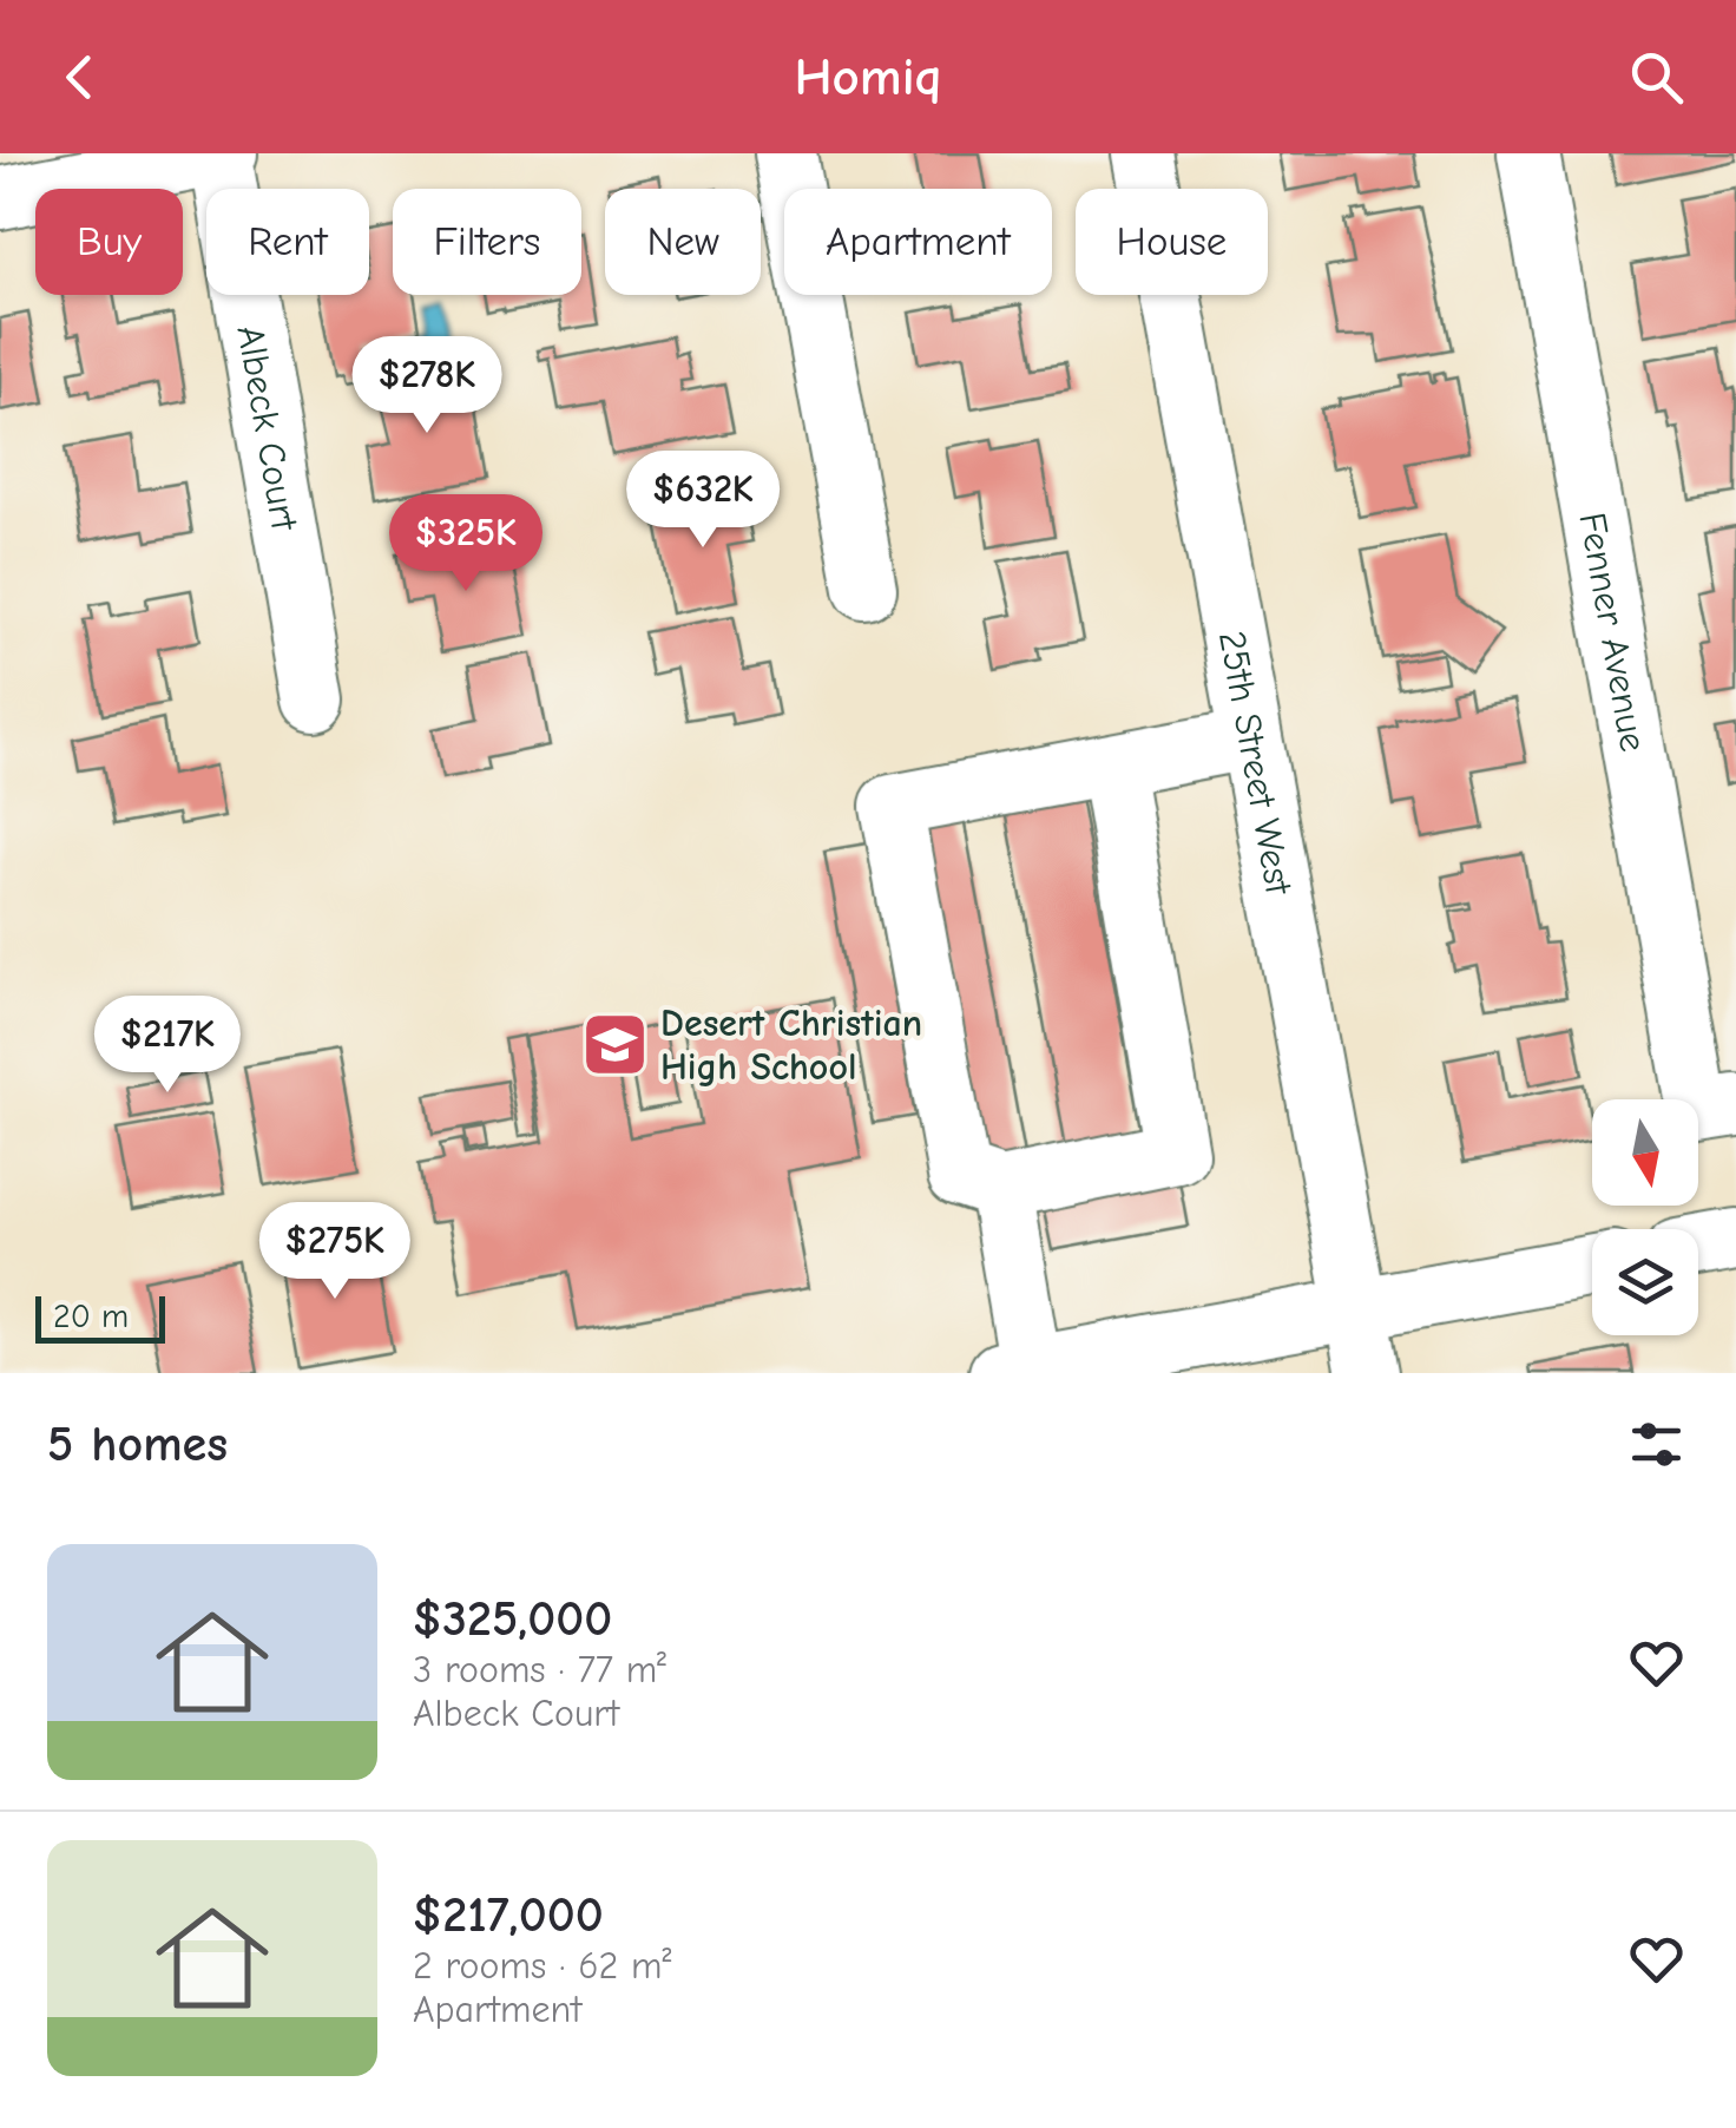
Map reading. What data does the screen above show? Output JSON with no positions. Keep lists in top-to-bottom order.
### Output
{
  "streets": {
    "street": ["Albeck Court", "Fenner Avenue", "25th Street West"]
  },
  "places": {
    "school or university": ["Desert Christian High School"]
  },
  "scale_bar": "20 m",
  "north": "bottom",
  "page": {
    "header": "Homiq",
    "chip": [
      "Buy",
      "Rent",
      "Filters",
      "New",
      "Apartment",
      "House"
    ],
    "price": [
      "$278K",
      "$632K",
      "$325K",
      "$217K",
      "$275K"
    ],
    "scale": "20 m",
    "heading": "5 homes",
    "list": [
      {
        "name": "$325,000",
        "note": "3 rooms · 77 m² · Albeck Court"
      },
      {
        "name": "$217,000",
        "note": "2 rooms · 62 m² · Apartment"
      }
    ]
  }
}
